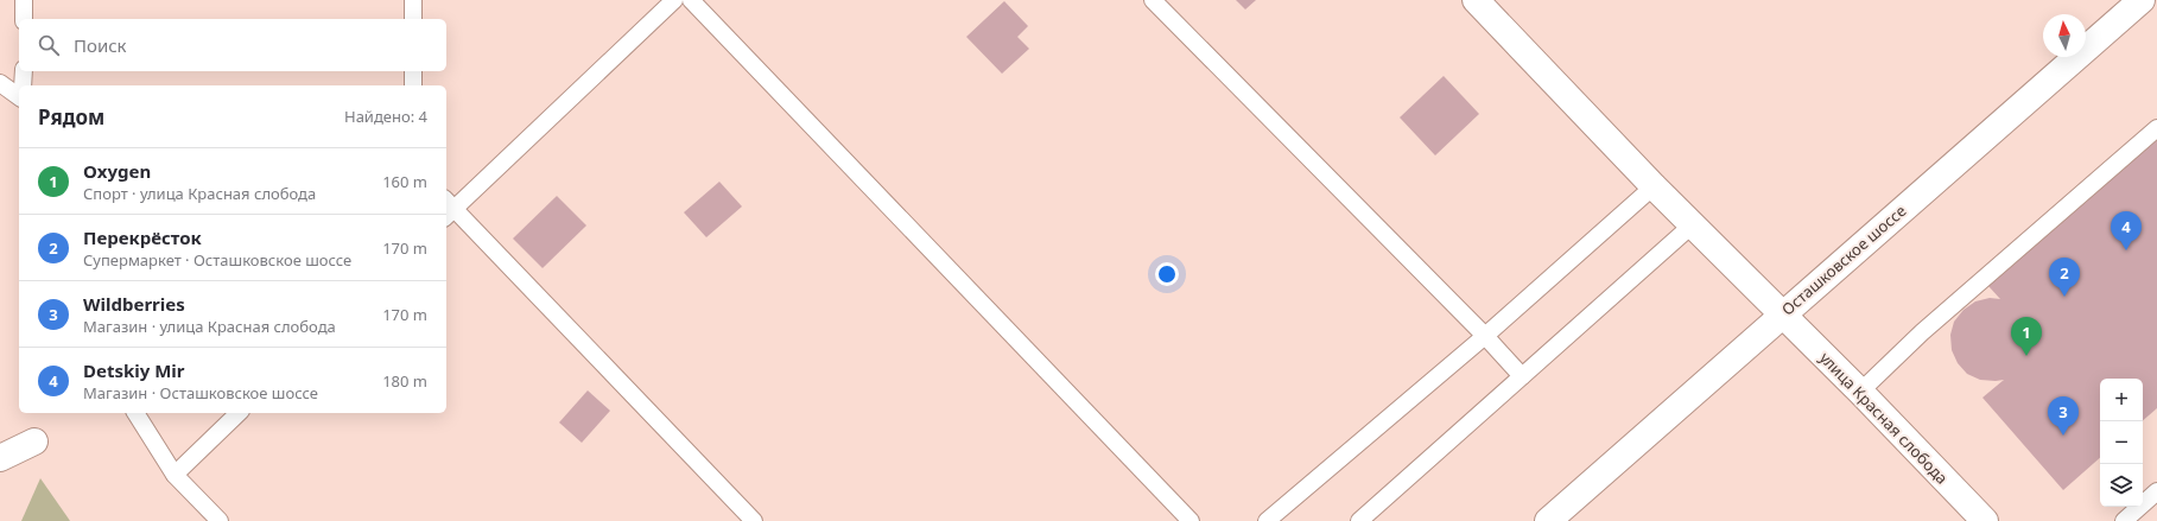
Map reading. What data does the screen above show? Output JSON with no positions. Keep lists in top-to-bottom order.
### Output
{
  "streets": {
    "main road": ["Осташковское шоссе", "улица Красная слобода"]
  },
  "crossings": [
    ["Осташковское шоссе", "улица Красная слобода"]
  ],
  "north": "top",
  "page": {
    "search": "Поиск",
    "heading": ["Рядом", "Найдено: 4"],
    "list": [
      {
        "mark": "1",
        "name": "Oxygen",
        "note": "Спорт · улица Красная слобода",
        "value": "160 m"
      },
      {
        "mark": "2",
        "name": "Перекрёсток",
        "note": "Супермаркет · Осташковское шоссе",
        "value": "170 m"
      },
      {
        "mark": "3",
        "name": "Wildberries",
        "note": "Магазин · улица Красная слобода",
        "value": "170 m"
      },
      {
        "mark": "4",
        "name": "Detskiy Mir",
        "note": "Магазин · Осташковское шоссе",
        "value": "180 m"
      }
    ],
    "pins": [
      "4",
      "2",
      "1",
      "3"
    ],
    "map_buttons": ["+", "−"]
  }
}
